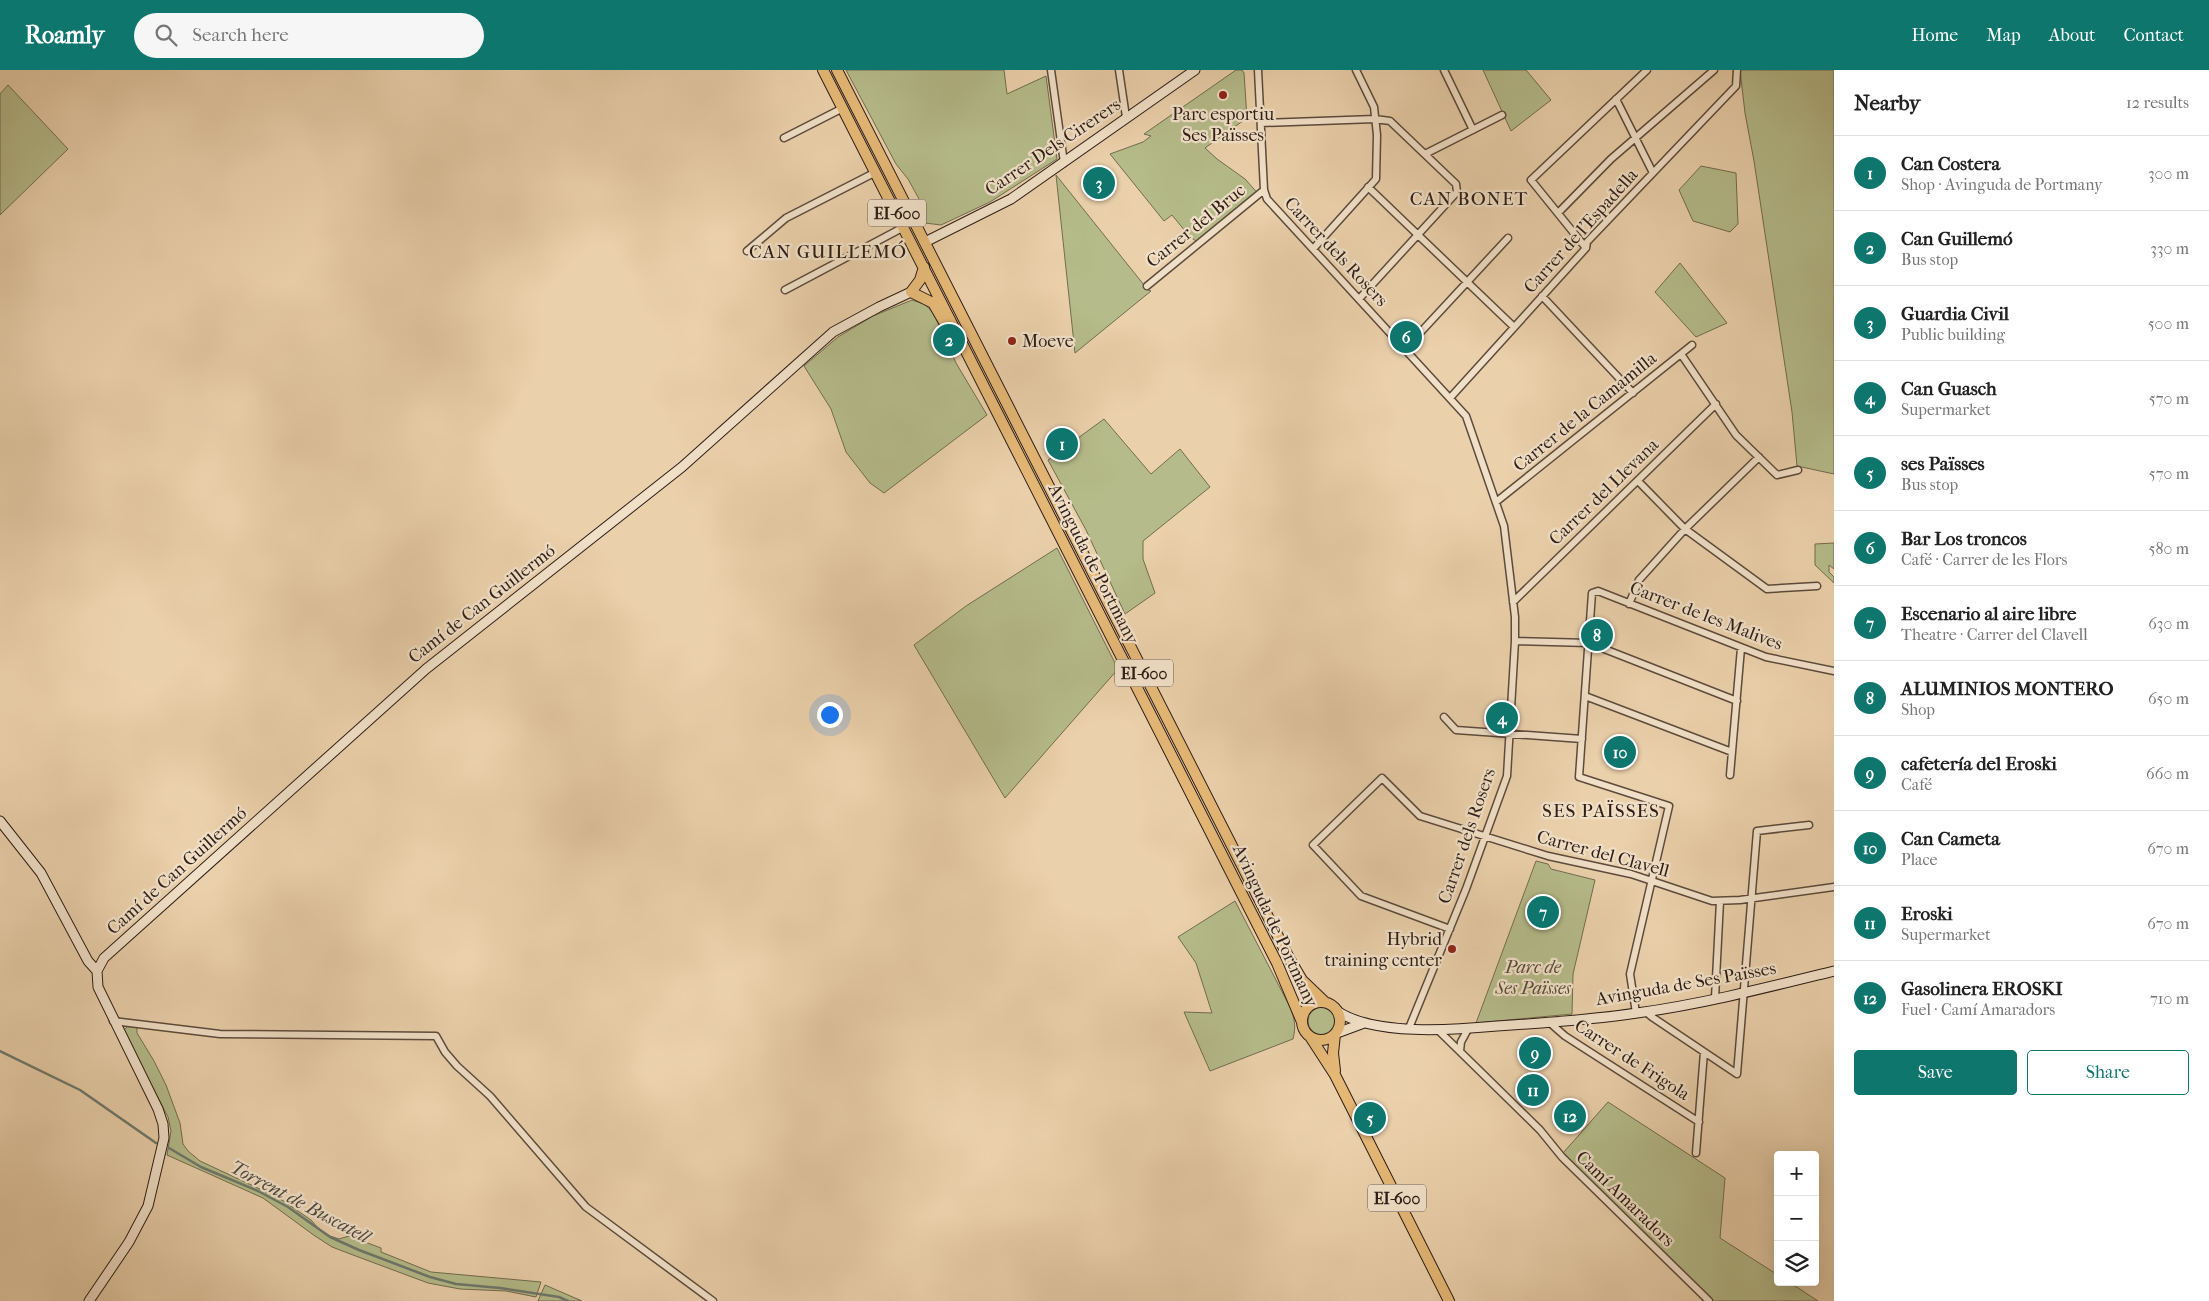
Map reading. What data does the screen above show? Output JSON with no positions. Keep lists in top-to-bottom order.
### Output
{
  "streets": {
    "main road": ["EI-600", "Avinguda de Portmany"],
    "street": [
      "Carrer Dels Cirerers",
      "Carrer del Bruc",
      "Carrer de l'Espadella",
      "Carrer dels Rosers",
      "Carrer de la Camamilla",
      "Carrer del Llevana",
      "Camí de Can Guillermó",
      "Carrer de les Malives",
      "Carrer del Clavell",
      "Avinguda de Ses Païsses",
      "Carrer de Frigola",
      "Camí Amaradors"
    ]
  },
  "crossings": [
    ["Carrer Dels Cirerers", "Avinguda de Portmany"],
    ["EI-600", "Avinguda de Portmany"],
    ["EI-600", "Avinguda de Ses Païsses"],
    ["Carrer del Bruc", "Carrer dels Rosers"],
    ["Carrer de l'Espadella", "Carrer dels Rosers"],
    ["Carrer dels Rosers", "Carrer de la Camamilla"],
    ["Carrer dels Rosers", "Carrer del Llevana"],
    ["Carrer dels Rosers", "Carrer del Clavell"],
    ["Carrer dels Rosers", "Avinguda de Ses Païsses"],
    ["Avinguda de Portmany", "Avinguda de Ses Païsses"],
    ["Avinguda de Ses Païsses", "Carrer de Frigola"],
    ["Avinguda de Ses Païsses", "Camí Amaradors"]
  ],
  "districts": ["CAN BONET", "CAN GUILLEMÓ", "SES PAÏSSES"],
  "water": ["Torrent de Buscatell"],
  "parks": ["Parc de Ses Païsses"],
  "places": ["Parc esportiu Ses Païsses", "Moeve", "Hybrid training center"],
  "page": {
    "header": "Roamly",
    "search": "Search here",
    "nav": [
      "Home",
      "Map",
      "About",
      "Contact"
    ],
    "heading": ["Nearby", "12 results"],
    "list": [
      {
        "mark": "1",
        "name": "Can Costera",
        "note": "Shop · Avinguda de Portmany",
        "value": "300 m"
      },
      {
        "mark": "2",
        "name": "Can Guillemó",
        "note": "Bus stop",
        "value": "330 m"
      },
      {
        "mark": "3",
        "name": "Guardia Civil",
        "note": "Public building",
        "value": "500 m"
      },
      {
        "mark": "4",
        "name": "Can Guasch",
        "note": "Supermarket",
        "value": "570 m"
      },
      {
        "mark": "5",
        "name": "ses Païsses",
        "note": "Bus stop",
        "value": "570 m"
      },
      {
        "mark": "6",
        "name": "Bar Los troncos",
        "note": "Café · Carrer de les Flors",
        "value": "580 m"
      },
      {
        "mark": "7",
        "name": "Escenario al aire libre",
        "note": "Theatre · Carrer del Clavell",
        "value": "630 m"
      },
      {
        "mark": "8",
        "name": "ALUMINIOS MONTERO",
        "note": "Shop",
        "value": "650 m"
      },
      {
        "mark": "9",
        "name": "cafetería del Eroski",
        "note": "Café",
        "value": "660 m"
      },
      {
        "mark": "10",
        "name": "Can Cameta",
        "note": "Place",
        "value": "670 m"
      },
      {
        "mark": "11",
        "name": "Eroski",
        "note": "Supermarket",
        "value": "670 m"
      },
      {
        "mark": "12",
        "name": "Gasolinera EROSKI",
        "note": "Fuel · Camí Amaradors",
        "value": "710 m"
      }
    ],
    "pins": [
      "3",
      "6",
      "2",
      "1",
      "8",
      "4",
      "10",
      "7",
      "9",
      "11",
      "12",
      "5"
    ],
    "buttons": ["Save", "Share"],
    "map_buttons": ["+", "−"]
  }
}
